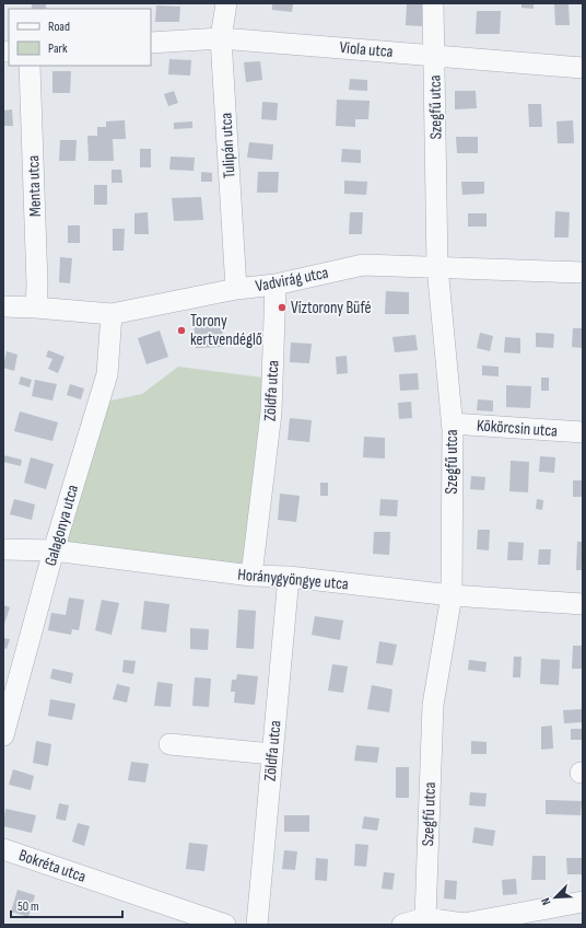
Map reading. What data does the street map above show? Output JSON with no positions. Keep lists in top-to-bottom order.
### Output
{
  "streets": {
    "street": [
      "Viola utca",
      "Szegfű utca",
      "Tulipán utca",
      "Menta utca",
      "Vadvirág utca",
      "Zöldfa utca",
      "Kökörcsin utca",
      "Galagonya utca",
      "Horánygyöngye utca",
      "Bokréta utca"
    ]
  },
  "crossings": [
    ["Viola utca", "Szegfű utca"],
    ["Viola utca", "Tulipán utca"],
    ["Szegfű utca", "Vadvirág utca"],
    ["Szegfű utca", "Kökörcsin utca"],
    ["Szegfű utca", "Horánygyöngye utca"],
    ["Tulipán utca", "Vadvirág utca"],
    ["Menta utca", "Vadvirág utca"],
    ["Vadvirág utca", "Zöldfa utca"],
    ["Vadvirág utca", "Galagonya utca"],
    ["Zöldfa utca", "Horánygyöngye utca"],
    ["Galagonya utca", "Horánygyöngye utca"]
  ],
  "places": ["Víztorony Büfé", "Torony kertvendéglő"],
  "legend": ["Road", "Park"],
  "scale_bar": "50 m",
  "north": "bottom left"
}
